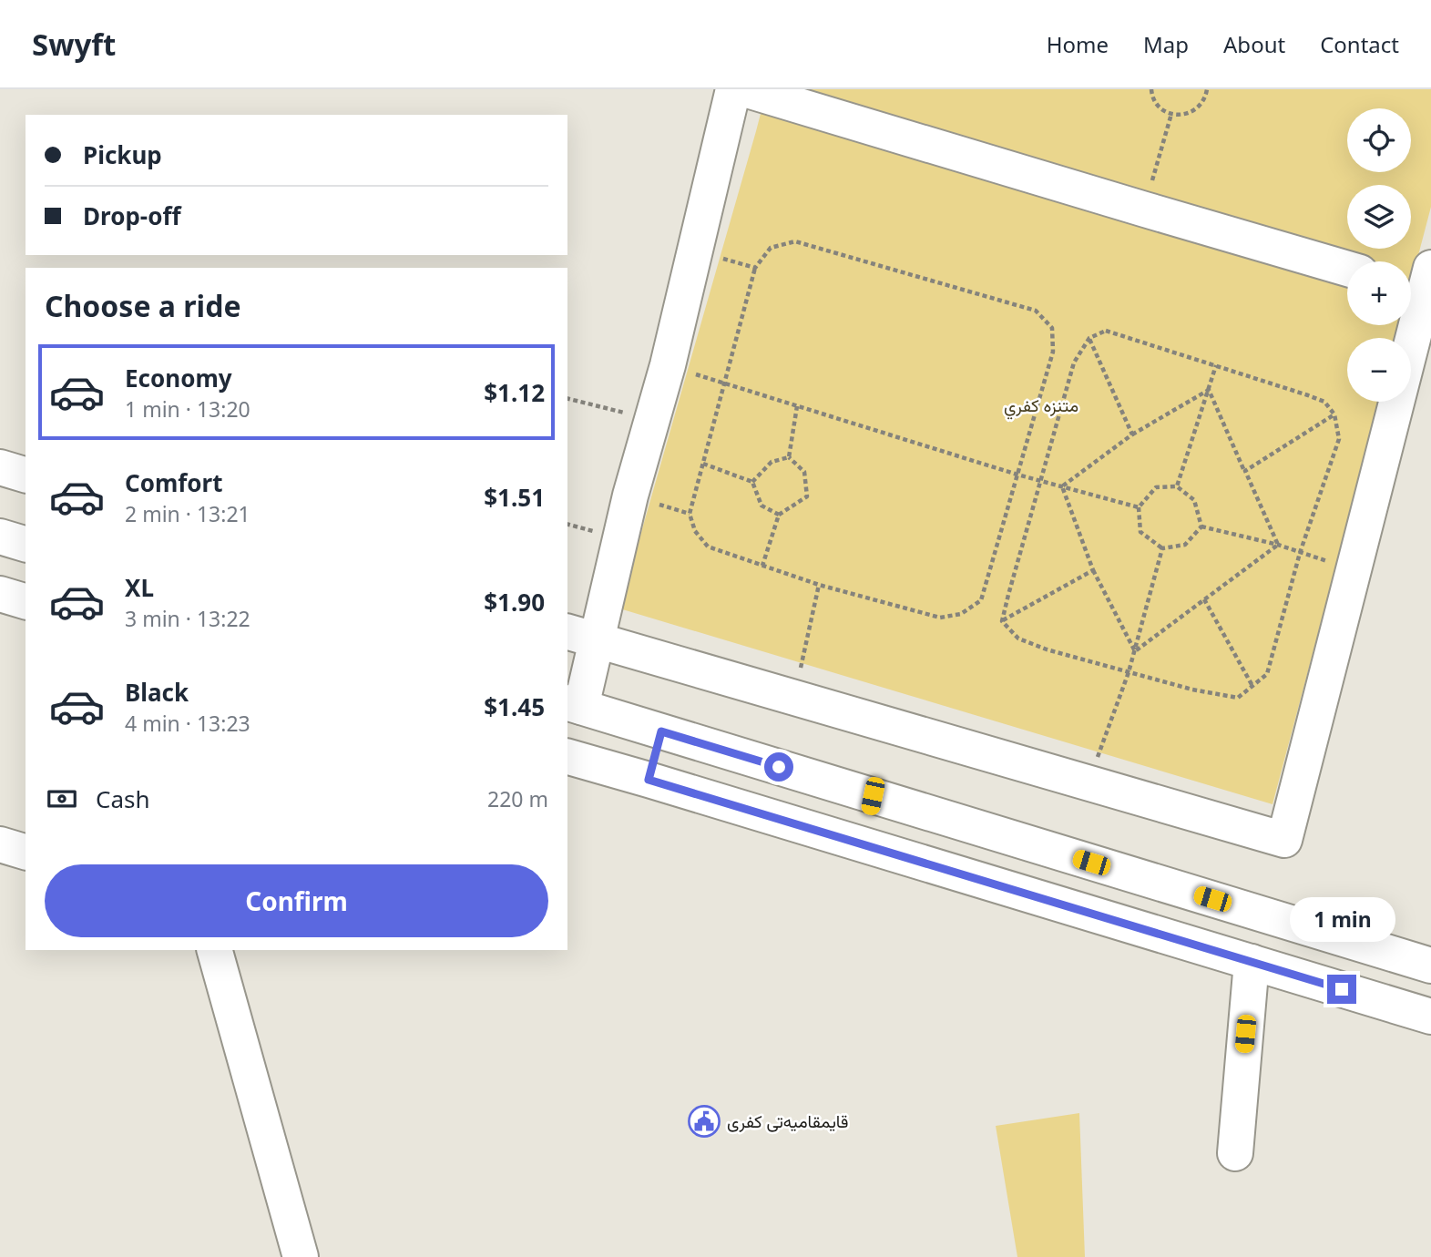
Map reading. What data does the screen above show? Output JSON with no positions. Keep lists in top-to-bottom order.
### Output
{
  "parks": ["متنزه كفري"],
  "places": {
    "public building": ["قایمقامیەتی کفری"]
  },
  "page": {
    "header": "Swyft",
    "nav": [
      "Home",
      "Map",
      "About",
      "Contact"
    ],
    "map_buttons": ["+", "−"],
    "banner": ["Pickup", "Drop-off"],
    "heading": "Choose a ride",
    "list": [
      {
        "name": "Economy",
        "note": "1 min · 13:20",
        "value": "$1.12"
      },
      {
        "name": "Comfort",
        "note": "2 min · 13:21",
        "value": "$1.51"
      },
      {
        "name": "XL",
        "note": "3 min · 13:22",
        "value": "$1.90"
      },
      {
        "name": "Black",
        "note": "4 min · 13:23",
        "value": "$1.45"
      }
    ],
    "pay": ["Cash", "220 m"],
    "buttons": "Confirm",
    "bubble": "1 min"
  }
}
